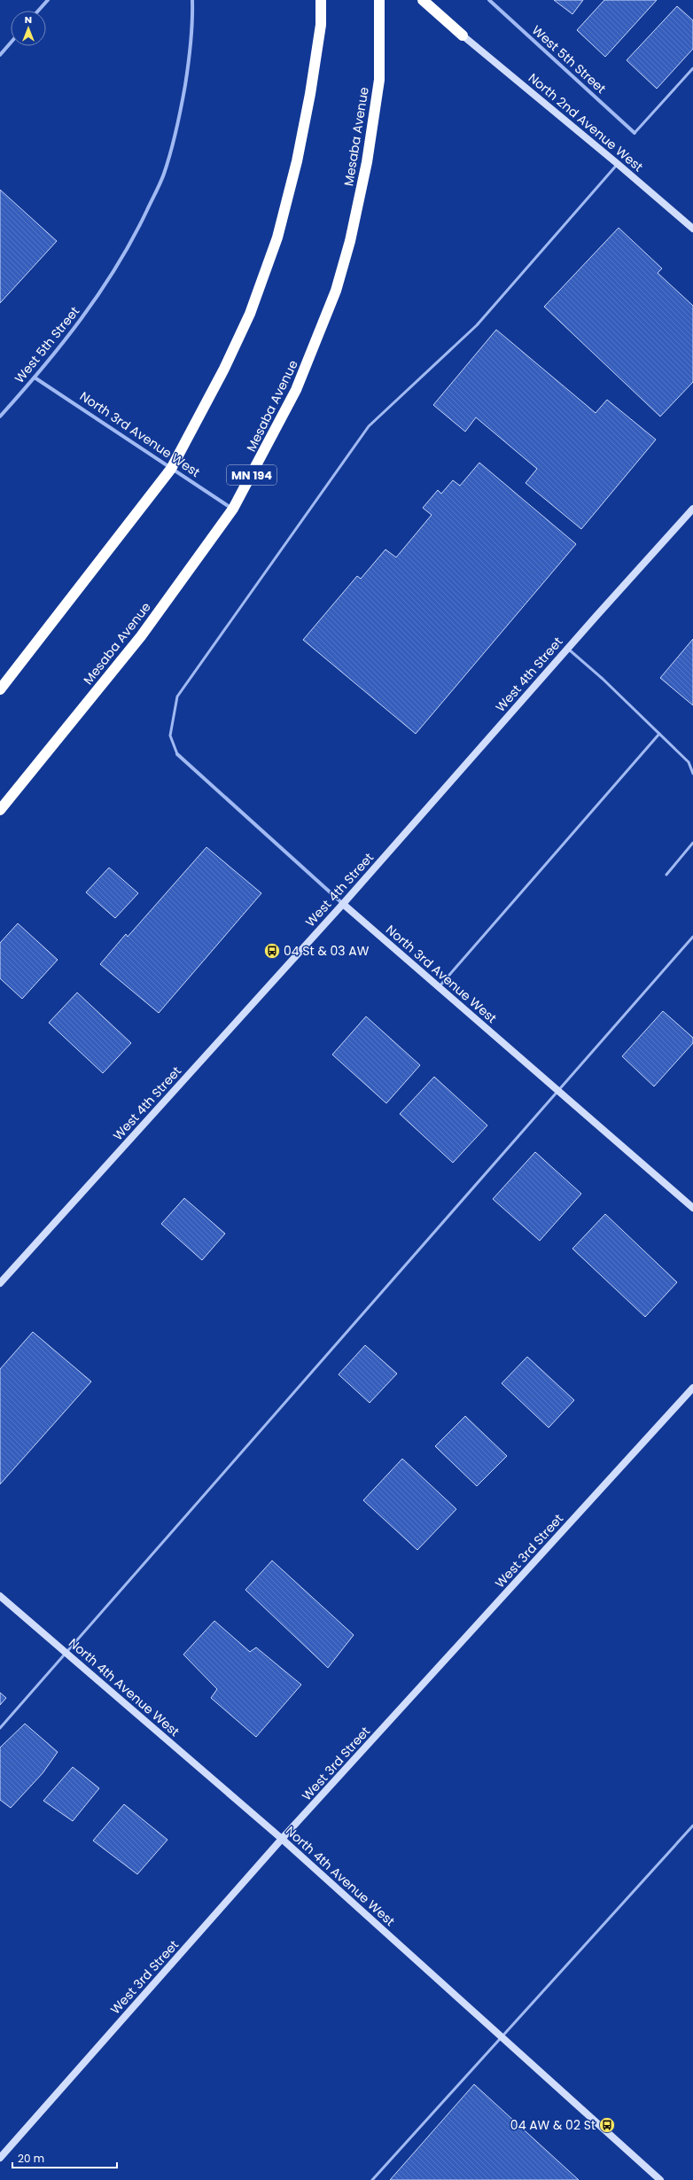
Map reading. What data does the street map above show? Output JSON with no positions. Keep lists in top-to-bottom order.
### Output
{
  "streets": {
    "highway": ["Mesaba Avenue", "MN 194"],
    "street": [
      "West 5th Street",
      "North 2nd Avenue West",
      "North 3rd Avenue West",
      "West 4th Street",
      "West 3rd Street",
      "North 4th Avenue West"
    ]
  },
  "crossings": [
    ["West 5th Street", "North 3rd Avenue West"],
    ["Mesaba Avenue", "North 3rd Avenue West"],
    ["North 3rd Avenue West", "West 4th Street"],
    ["West 3rd Street", "North 4th Avenue West"]
  ],
  "places": {
    "bus stop": ["04 St & 03 AW", "04 AW & 02 St"]
  },
  "scale_bar": "20 m",
  "north": "top"
}
